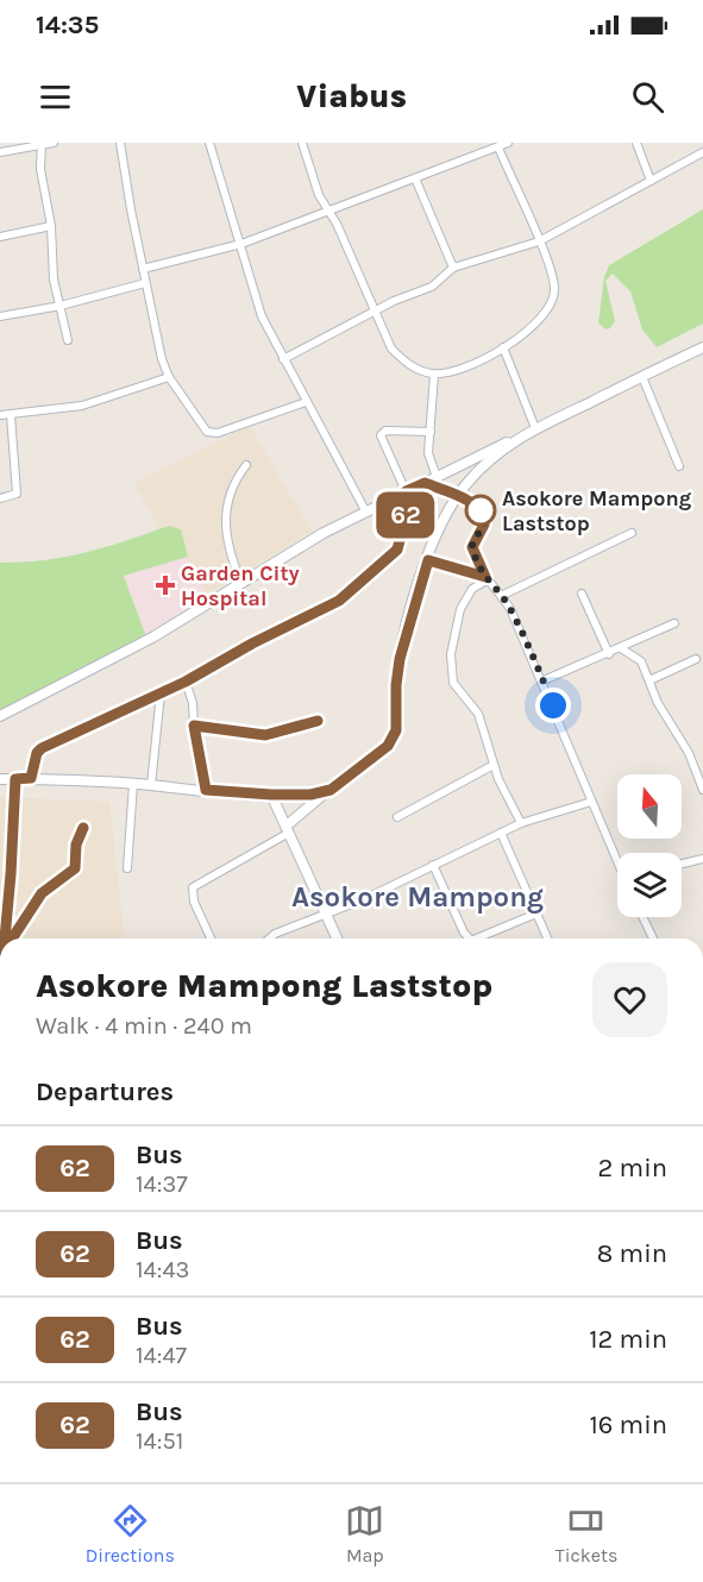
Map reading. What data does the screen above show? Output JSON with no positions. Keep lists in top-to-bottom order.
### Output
{
  "districts": ["Asokore Mampong"],
  "places": {
    "other": ["Asokore Mampong Laststop"],
    "health": ["Garden City Hospital"]
  },
  "lines": ["bus line 62"],
  "north": "top",
  "page": {
    "status": "14:35",
    "header": "Viabus",
    "on_map": "62",
    "heading": [
      ["Asokore Mampong Laststop", "Walk · 4 min · 240 m"],
      "Departures"
    ],
    "list": [
      {
        "mark": "62",
        "name": "Bus",
        "note": "14:37",
        "value": "2 min"
      },
      {
        "mark": "62",
        "name": "Bus",
        "note": "14:43",
        "value": "8 min"
      },
      {
        "mark": "62",
        "name": "Bus",
        "note": "14:47",
        "value": "12 min"
      },
      {
        "mark": "62",
        "name": "Bus",
        "note": "14:51",
        "value": "16 min"
      }
    ],
    "tabs": ["Directions", "Map", "Tickets"]
  }
}
